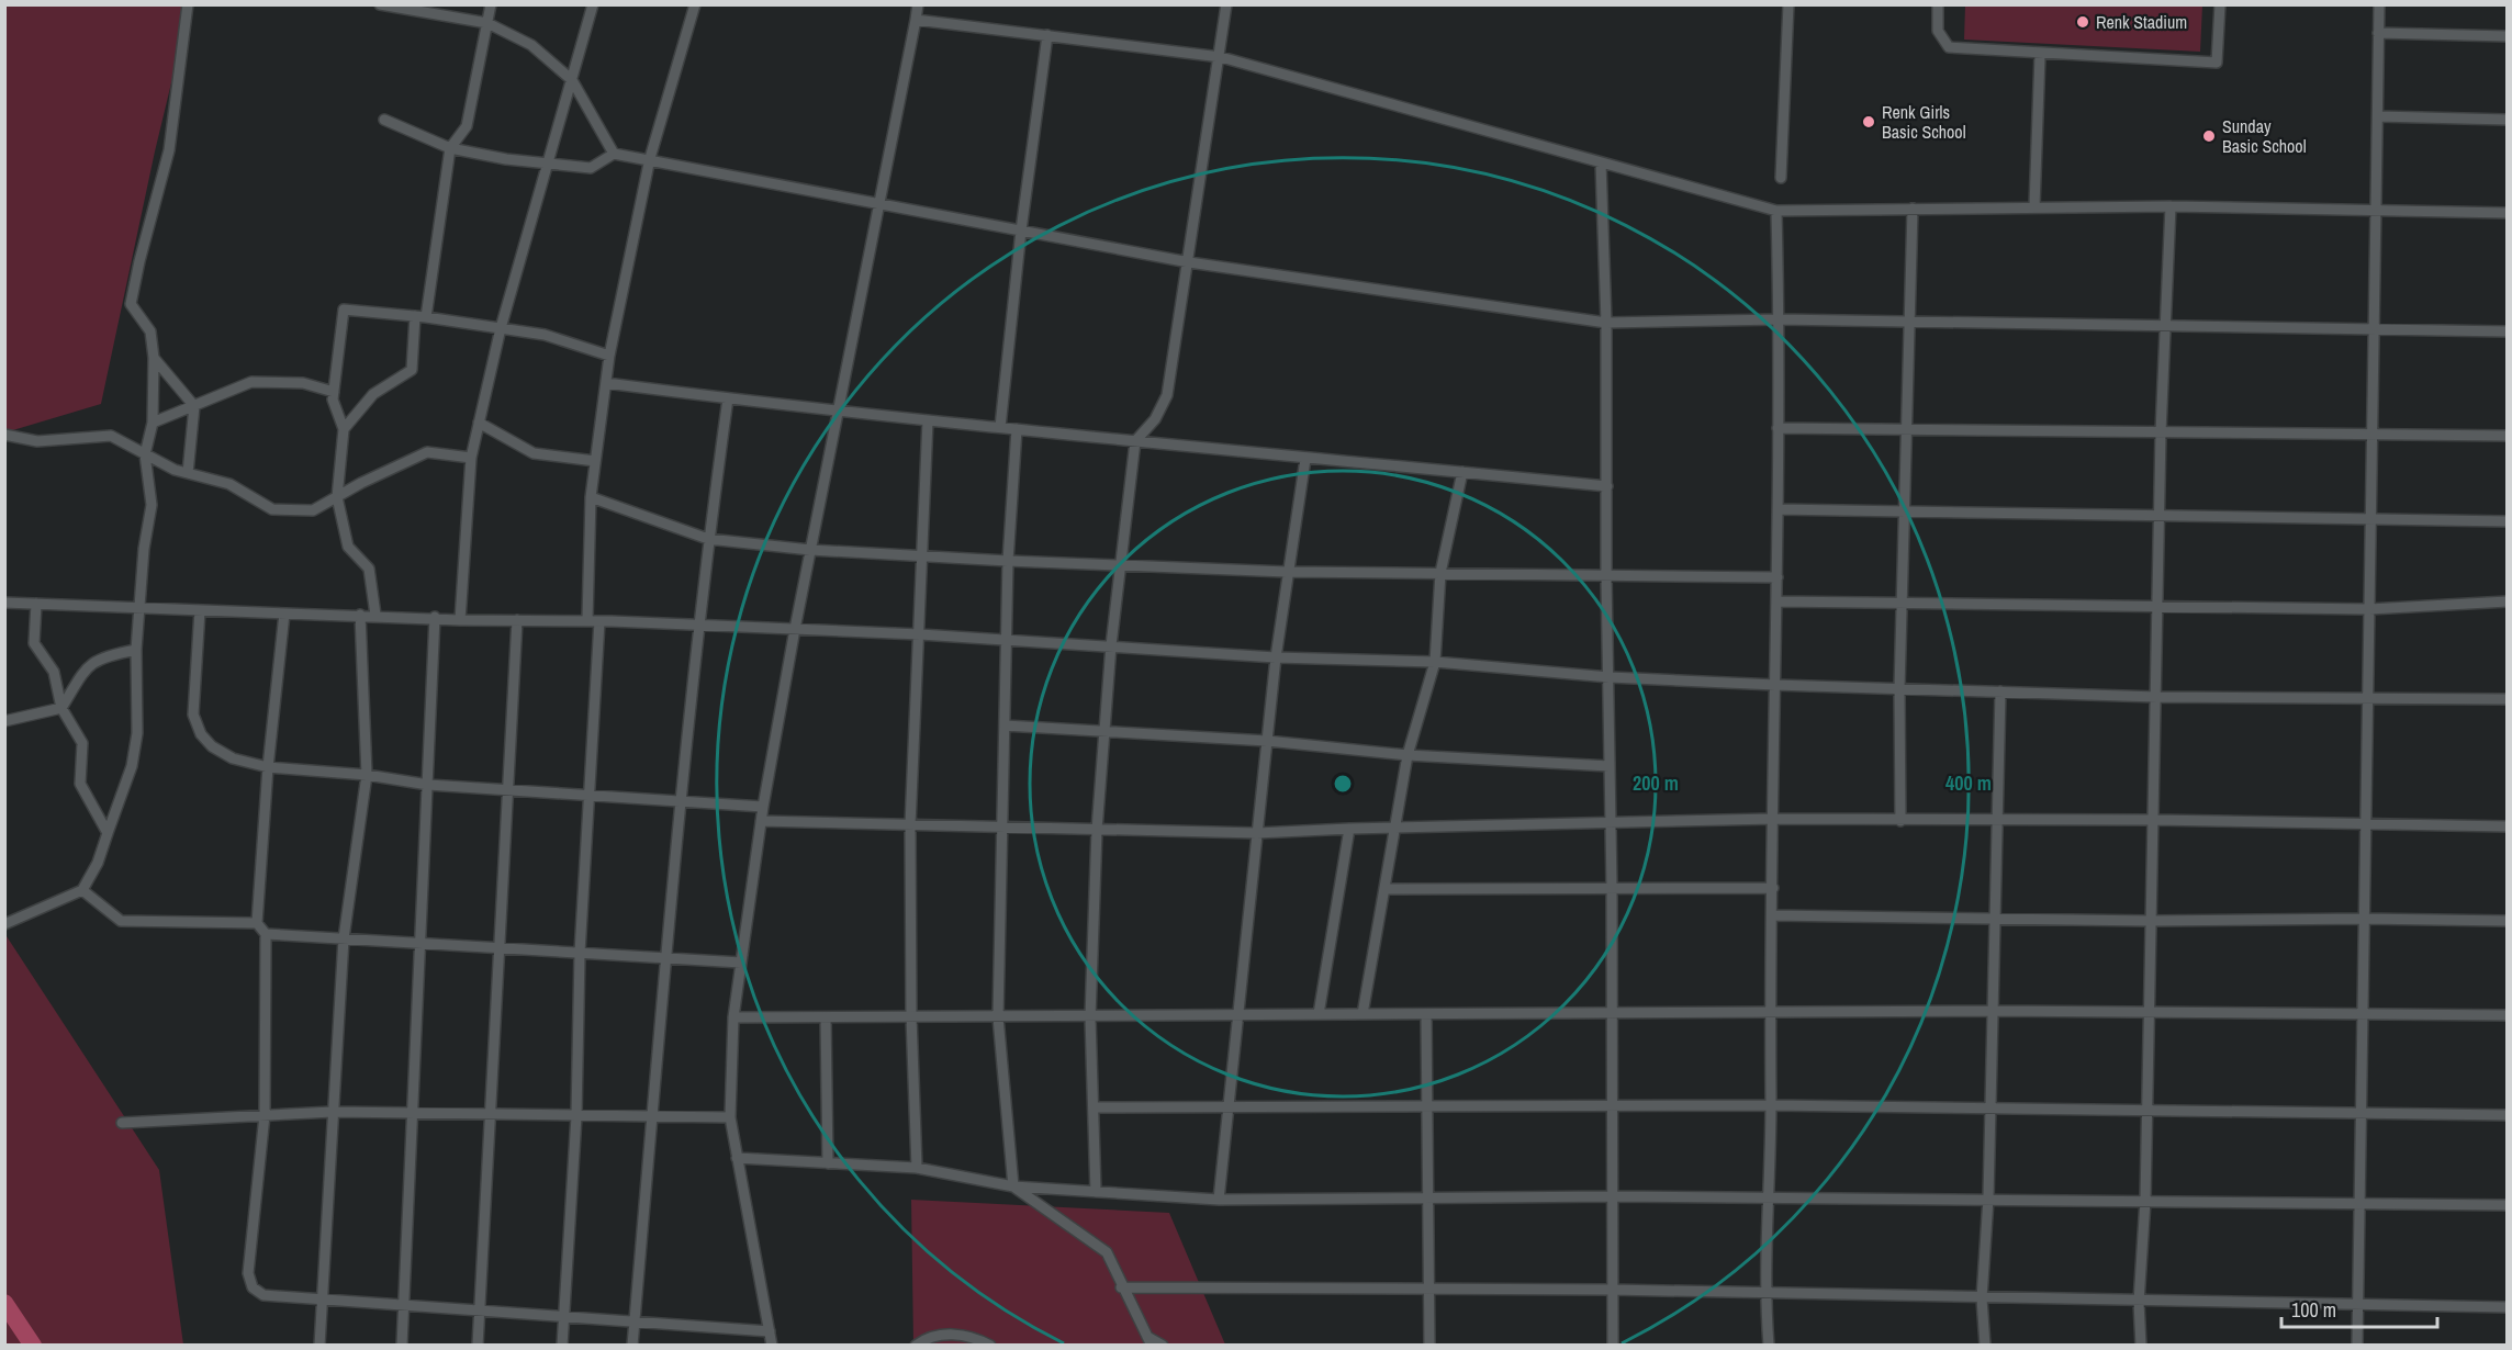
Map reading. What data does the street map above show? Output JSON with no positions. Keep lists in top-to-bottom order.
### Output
{
  "places": ["Renk Stadium", "Renk Girls Basic School", "Sunday Basic School"],
  "scale_bar": "100 m",
  "rings": ["200 m", "400 m"]
}
